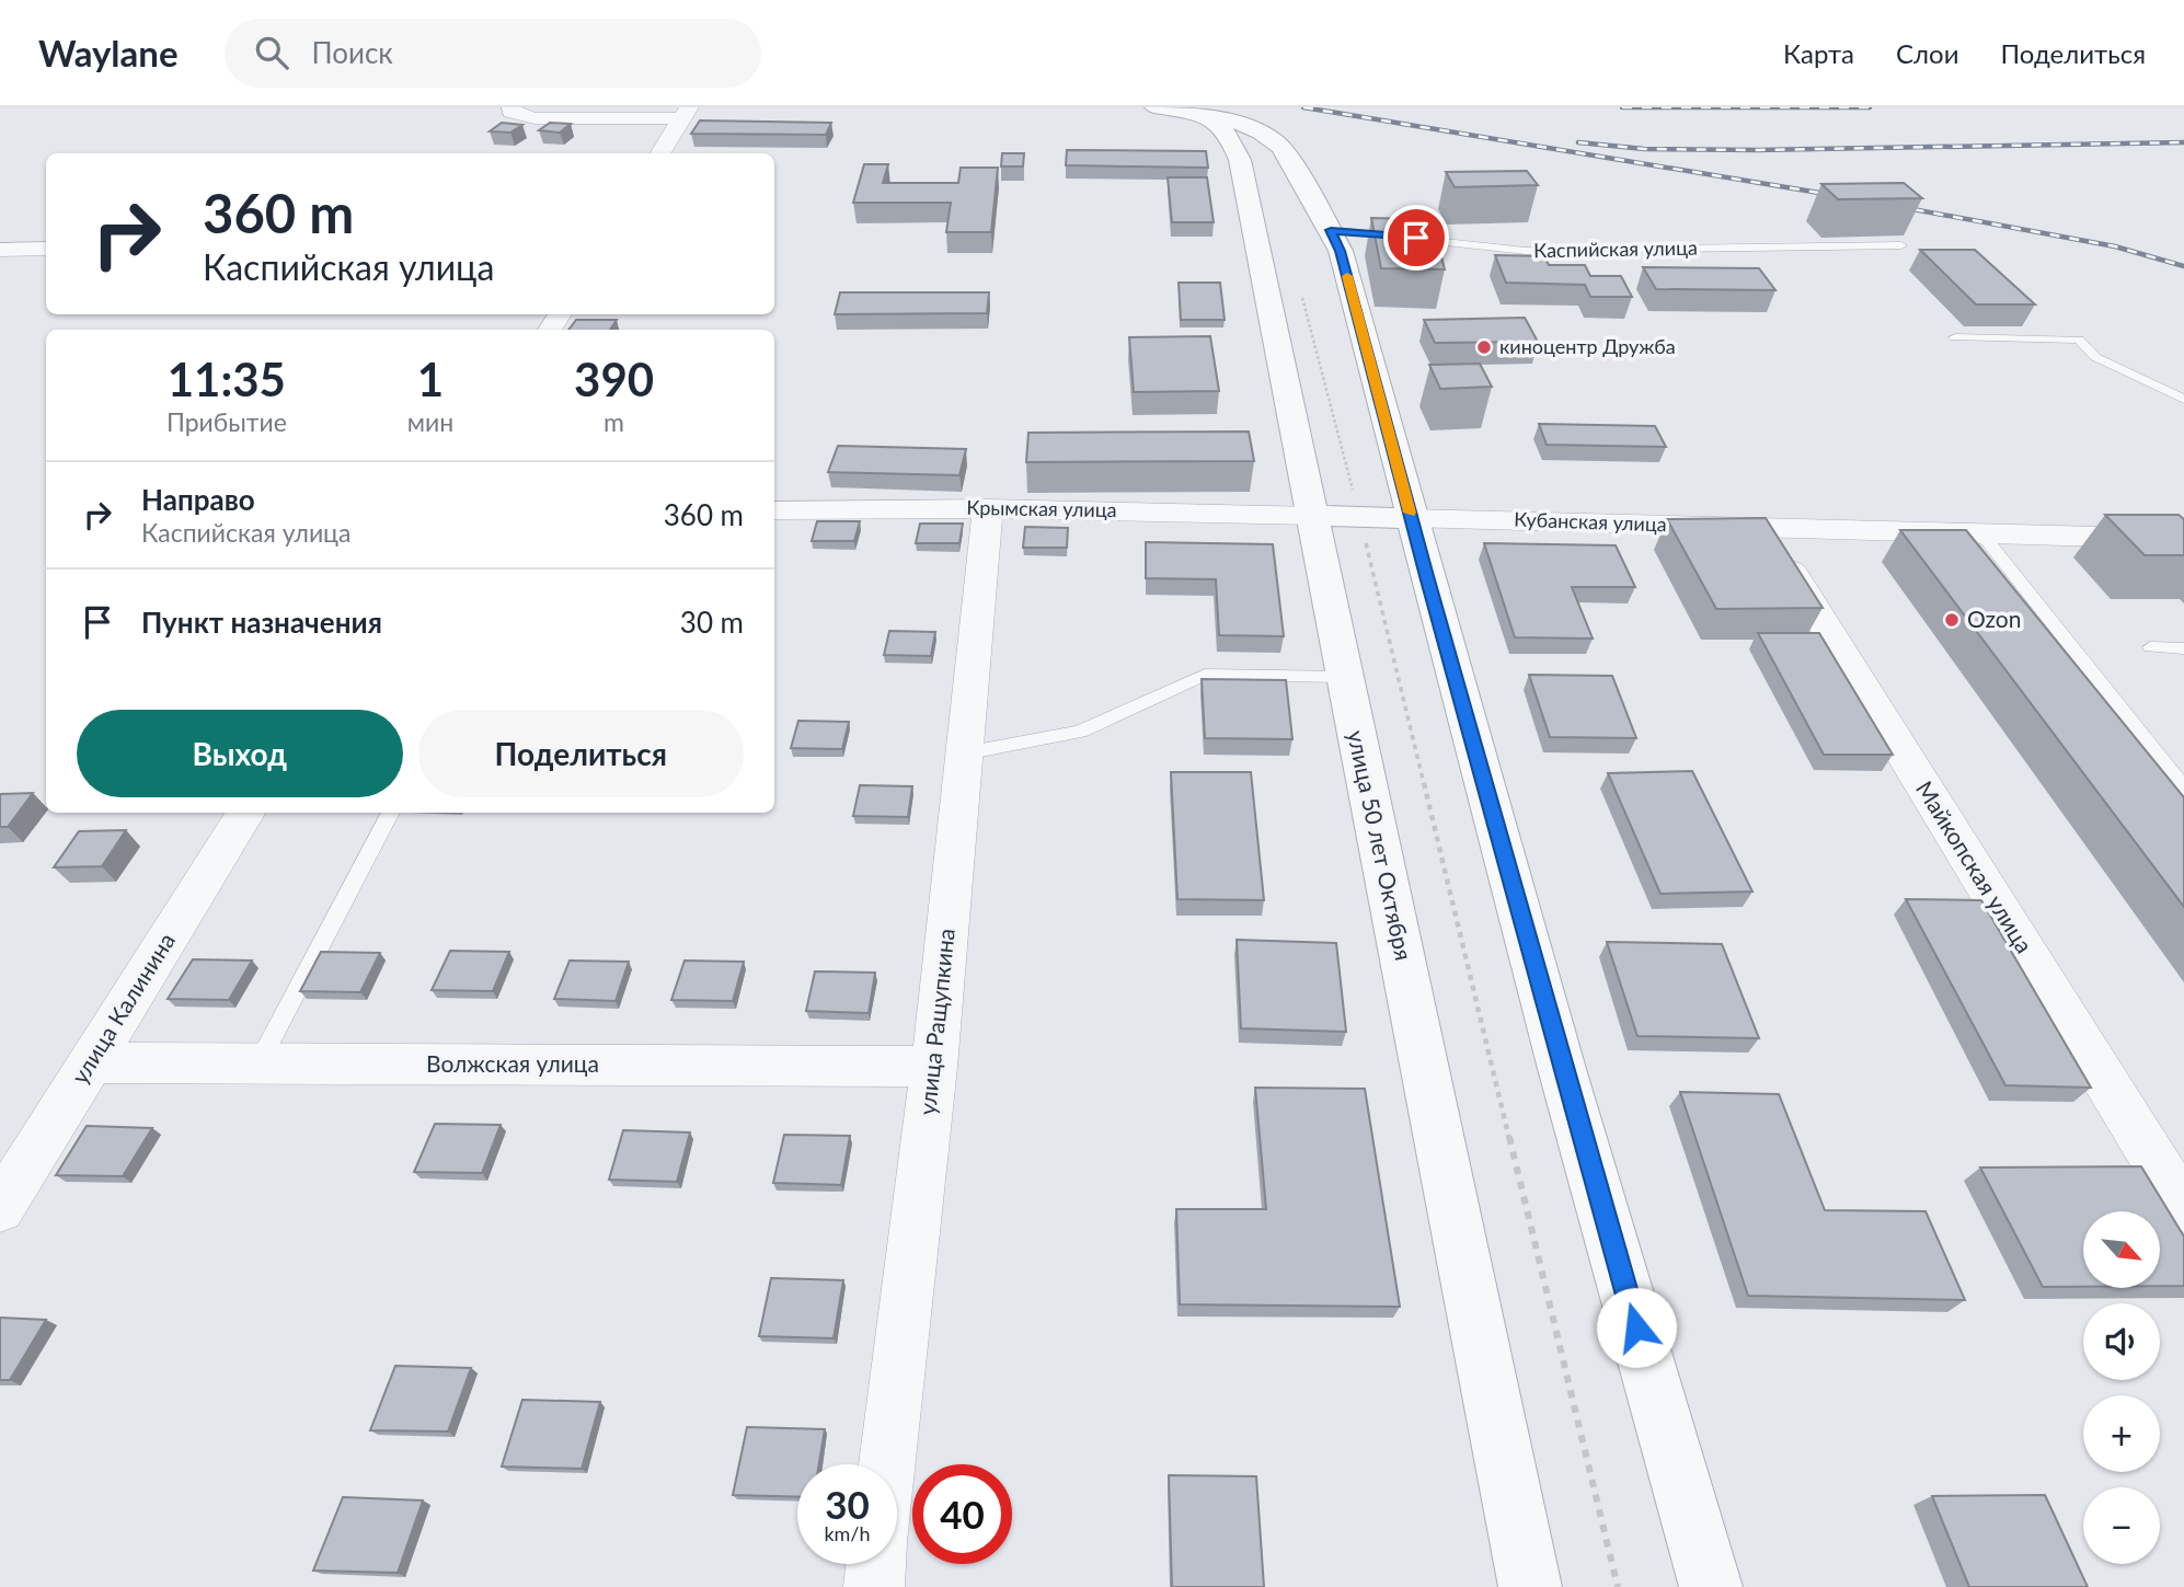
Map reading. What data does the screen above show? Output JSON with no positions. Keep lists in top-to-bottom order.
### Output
{
  "streets": {
    "street": [
      "Крымская улица",
      "Кубанская улица",
      "улица 50 лет Октября",
      "Майкопская улица",
      "улица Калинина",
      "улица Ращупкина",
      "Волжская улица"
    ],
    "lane": ["Каспийская улица"]
  },
  "crossings": [
    ["Крымская улица", "улица 50 лет Октября"],
    ["Крымская улица", "улица Ращупкина"],
    ["Кубанская улица", "Майкопская улица"],
    ["улица Калинина", "Волжская улица"],
    ["улица Ращупкина", "Волжская улица"]
  ],
  "places": ["киноцентр Дружба", "Ozon"],
  "north": "bottom right",
  "page": {
    "header": "Waylane",
    "search": "Поиск",
    "nav": ["Карта", "Слои", "Поделиться"],
    "turn": ["360 m", "Каспийская улица"],
    "eta": [
      "11:35",
      "Прибытие",
      "1",
      "мин",
      "390",
      "m"
    ],
    "list": [
      {
        "name": "Направо",
        "note": "Каспийская улица",
        "value": "360 m"
      },
      {
        "name": "Пункт назначения",
        "value": "30 m"
      }
    ],
    "buttons": ["Выход", "Поделиться"],
    "map_buttons": ["+", "−"],
    "speed": "30 km/h",
    "limit": "40"
  }
}
